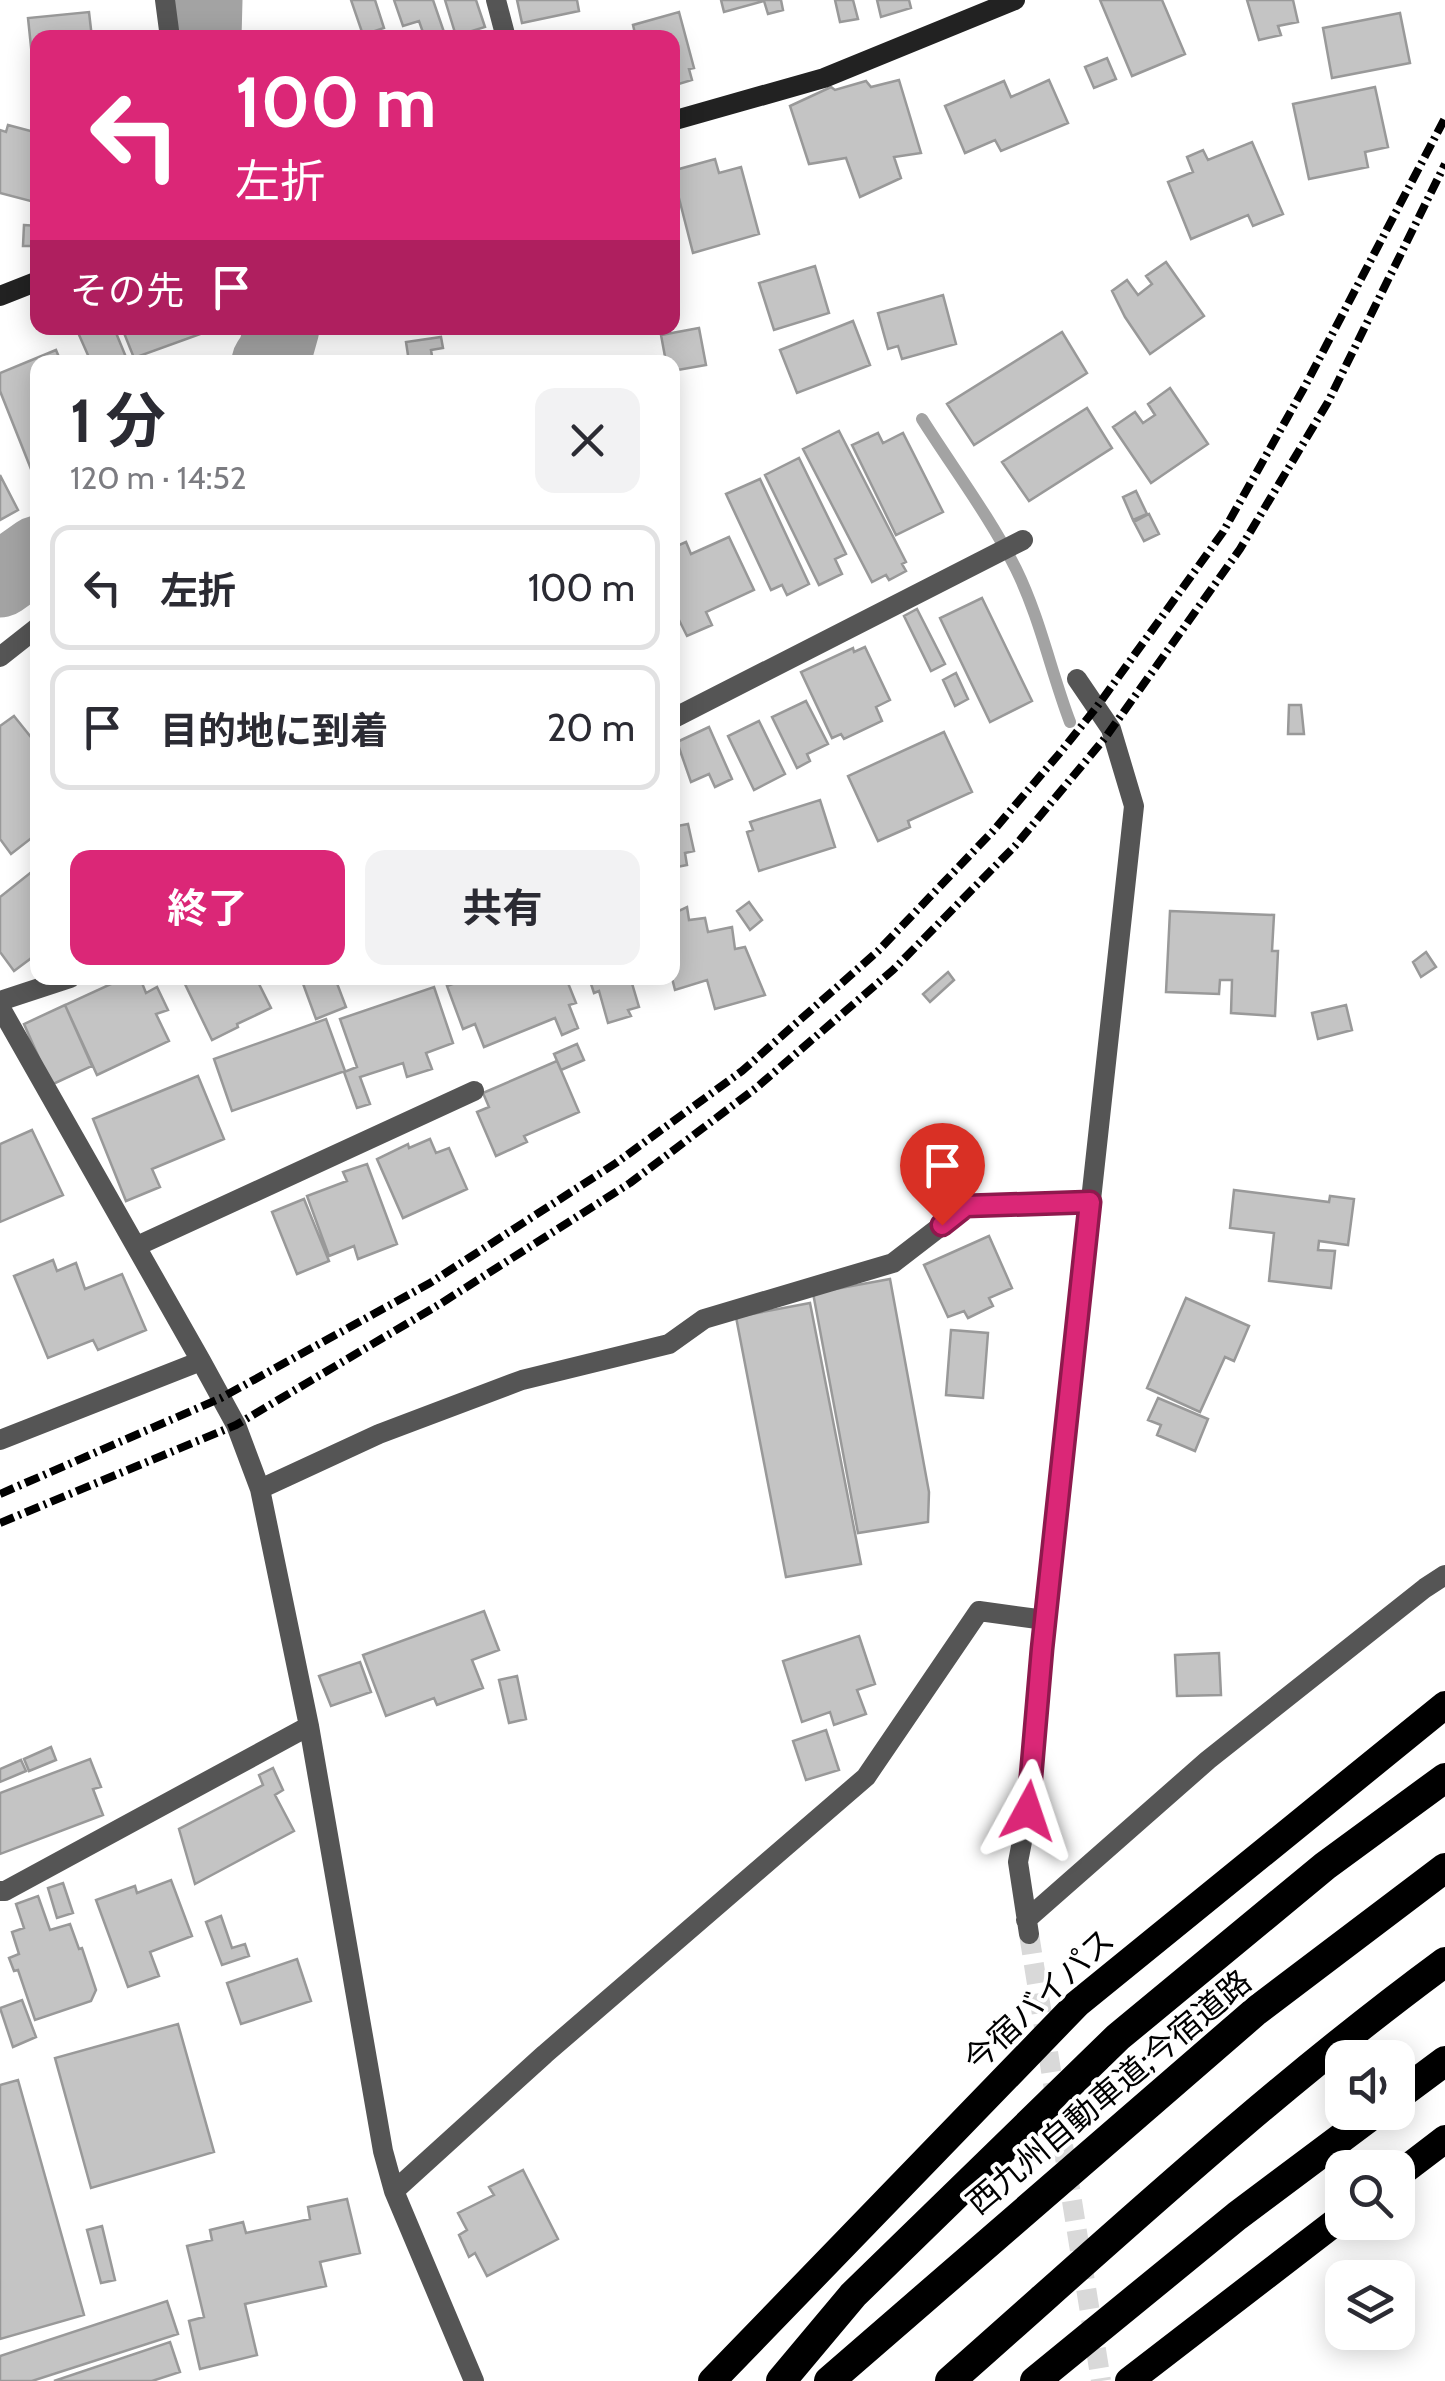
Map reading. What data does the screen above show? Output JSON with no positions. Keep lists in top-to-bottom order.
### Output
{
  "streets": {
    "highway": ["今宿バイパス", "西九州自動車道;今宿道路"]
  },
  "page": {
    "turn": ["100 m", "左折"],
    "then": "その先",
    "heading": ["1 分", "120 m · 14:52"],
    "list": [
      {
        "name": "左折",
        "value": "100 m"
      },
      {
        "name": "目的地に到着",
        "value": "20 m"
      }
    ],
    "buttons": ["終了", "共有"]
  }
}
